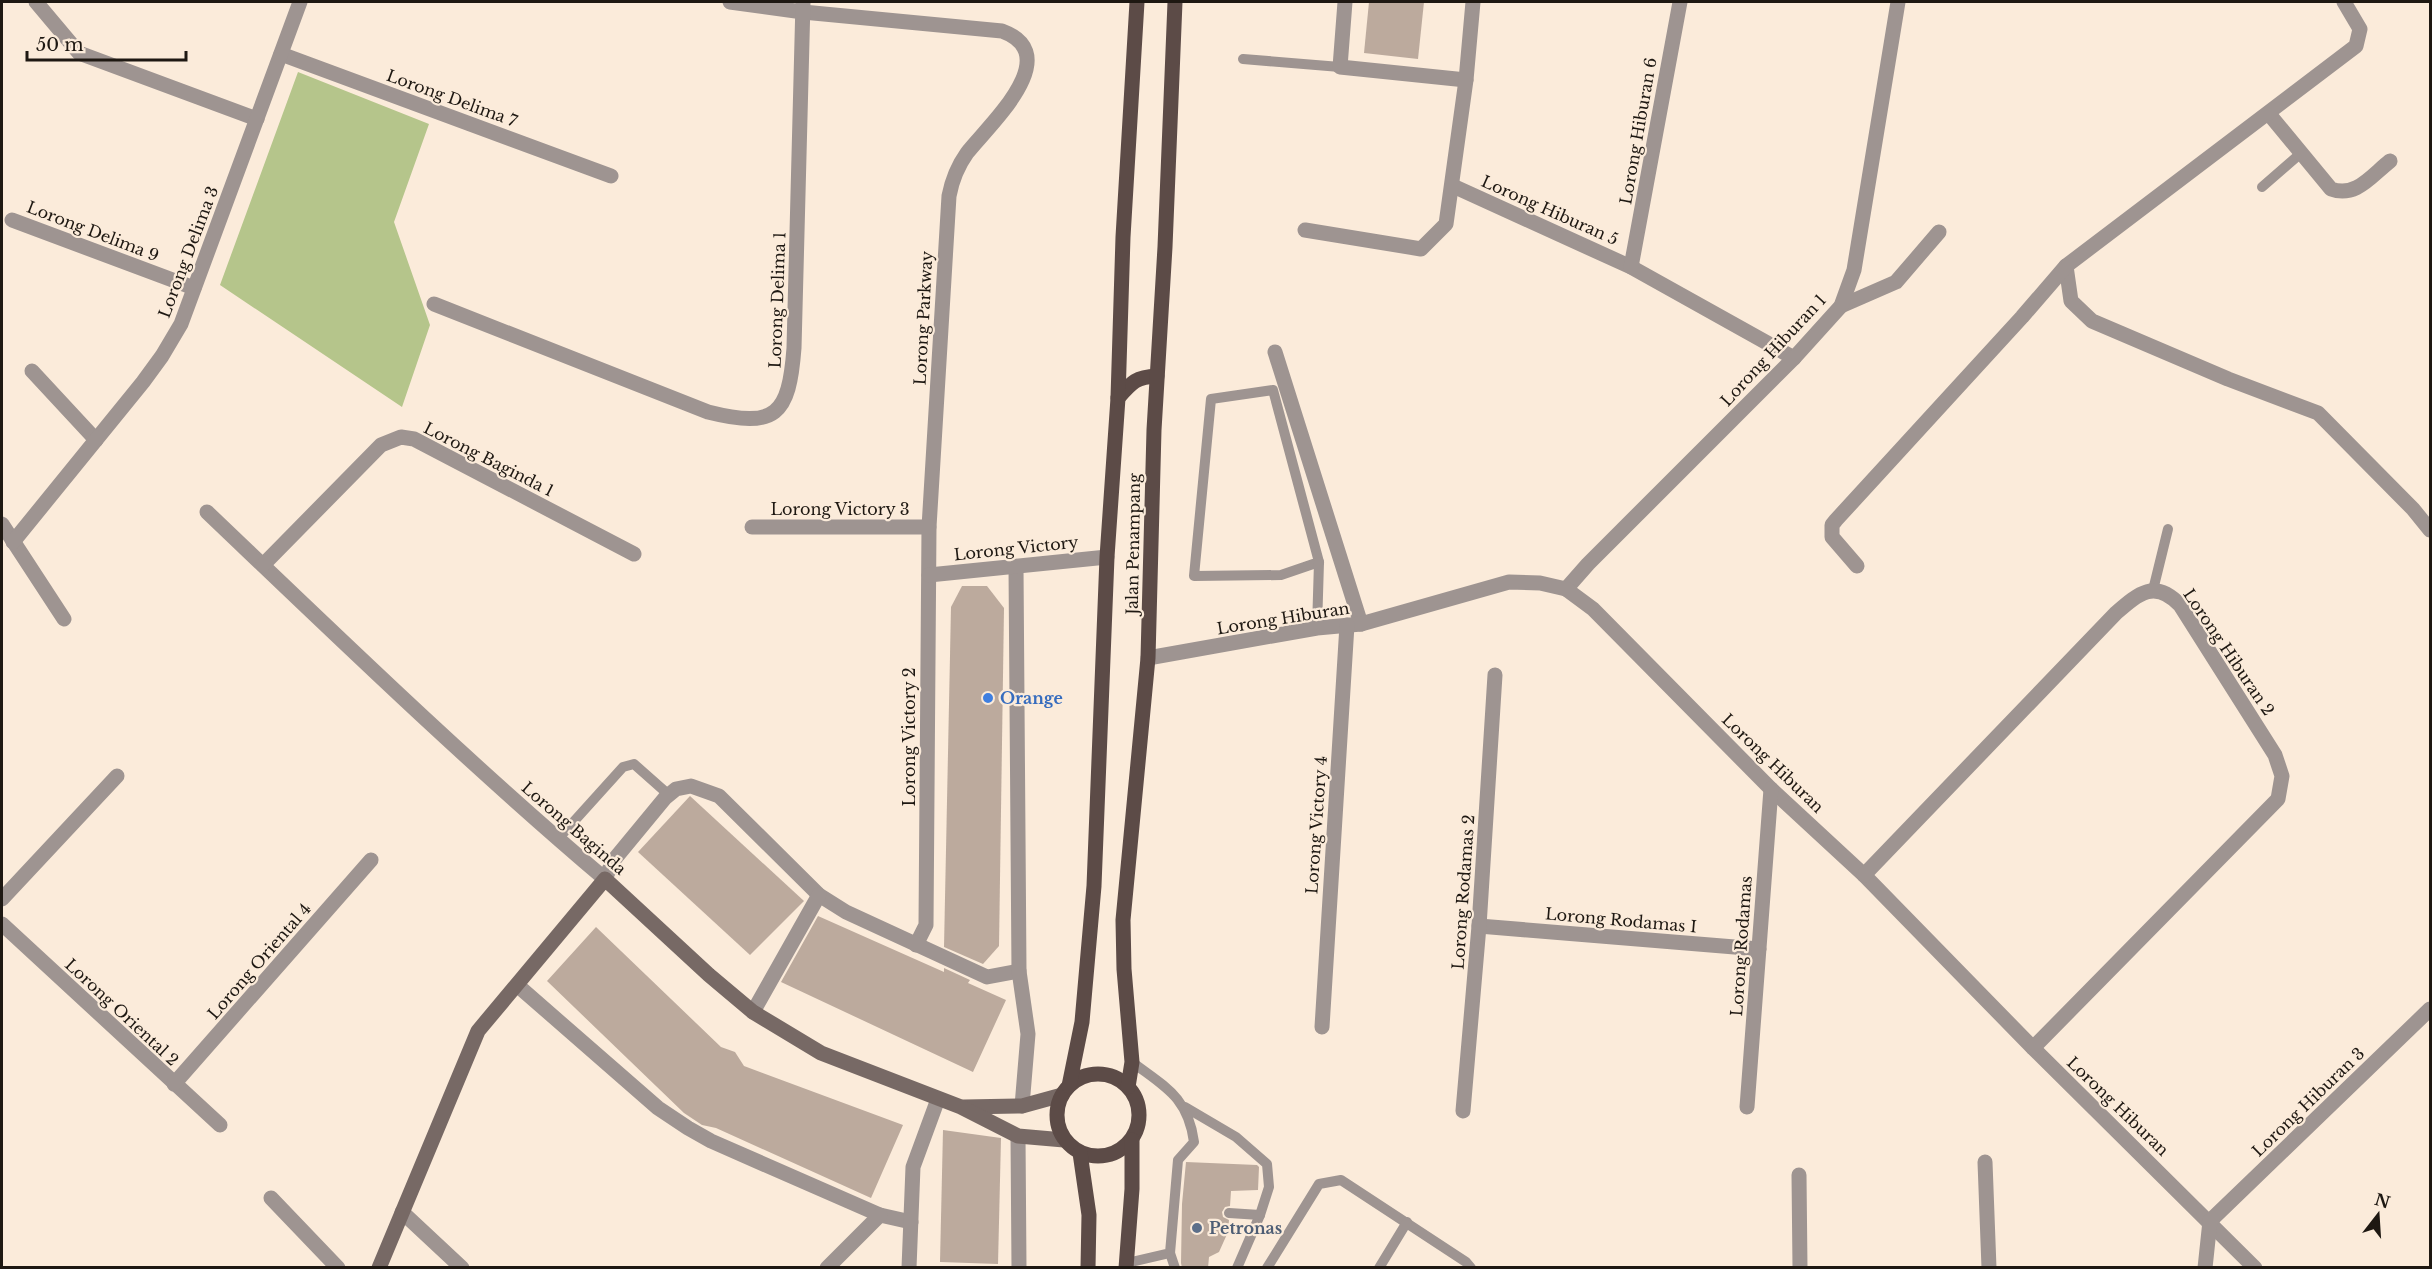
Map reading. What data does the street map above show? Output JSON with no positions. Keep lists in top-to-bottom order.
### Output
{
  "streets": {
    "main road": ["Jalan Penampang"],
    "street": [
      "Lorong Delima 7",
      "Lorong Hiburan 6",
      "Lorong Hiburan 5",
      "Lorong Delima 9",
      "Lorong Delima 3",
      "Lorong Delima 1",
      "Lorong Parkway",
      "Lorong Hiburan 1",
      "Lorong Baginda 1",
      "Lorong Victory 3",
      "Lorong Victory",
      "Lorong Hiburan",
      "Lorong Hiburan 2",
      "Lorong Victory 2",
      "Lorong Victory 4",
      "Lorong Baginda",
      "Lorong Rodamas 2",
      "Lorong Rodamas I",
      "Lorong Rodamas",
      "Lorong Oriental 4",
      "Lorong Oriental 2",
      "Lorong Hiburan 3"
    ]
  },
  "crossings": [
    ["Lorong Delima 7", "Lorong Delima 3"],
    ["Lorong Hiburan 6", "Lorong Hiburan 5"],
    ["Lorong Hiburan 5", "Lorong Hiburan 1"],
    ["Lorong Delima 9", "Lorong Delima 3"],
    ["Lorong Delima 1", "Lorong Parkway"],
    ["Lorong Parkway", "Lorong Victory 3"],
    ["Lorong Parkway", "Lorong Victory 2"],
    ["Lorong Hiburan 1", "Lorong Hiburan"],
    ["Lorong Baginda 1", "Lorong Baginda"],
    ["Lorong Victory 3", "Lorong Victory 2"],
    ["Jalan Penampang", "Lorong Victory"],
    ["Jalan Penampang", "Lorong Hiburan"],
    ["Jalan Penampang", "Lorong Baginda"],
    ["Lorong Victory", "Lorong Victory 2"],
    ["Lorong Hiburan", "Lorong Hiburan 2"],
    ["Lorong Hiburan", "Lorong Victory 4"],
    ["Lorong Hiburan", "Lorong Rodamas"],
    ["Lorong Hiburan", "Lorong Hiburan 3"],
    ["Lorong Rodamas 2", "Lorong Rodamas I"],
    ["Lorong Rodamas I", "Lorong Rodamas"],
    ["Lorong Oriental 4", "Lorong Oriental 2"]
  ],
  "places": ["Orange", "Petronas"],
  "scale_bar": "50 m",
  "north": "top"
}
